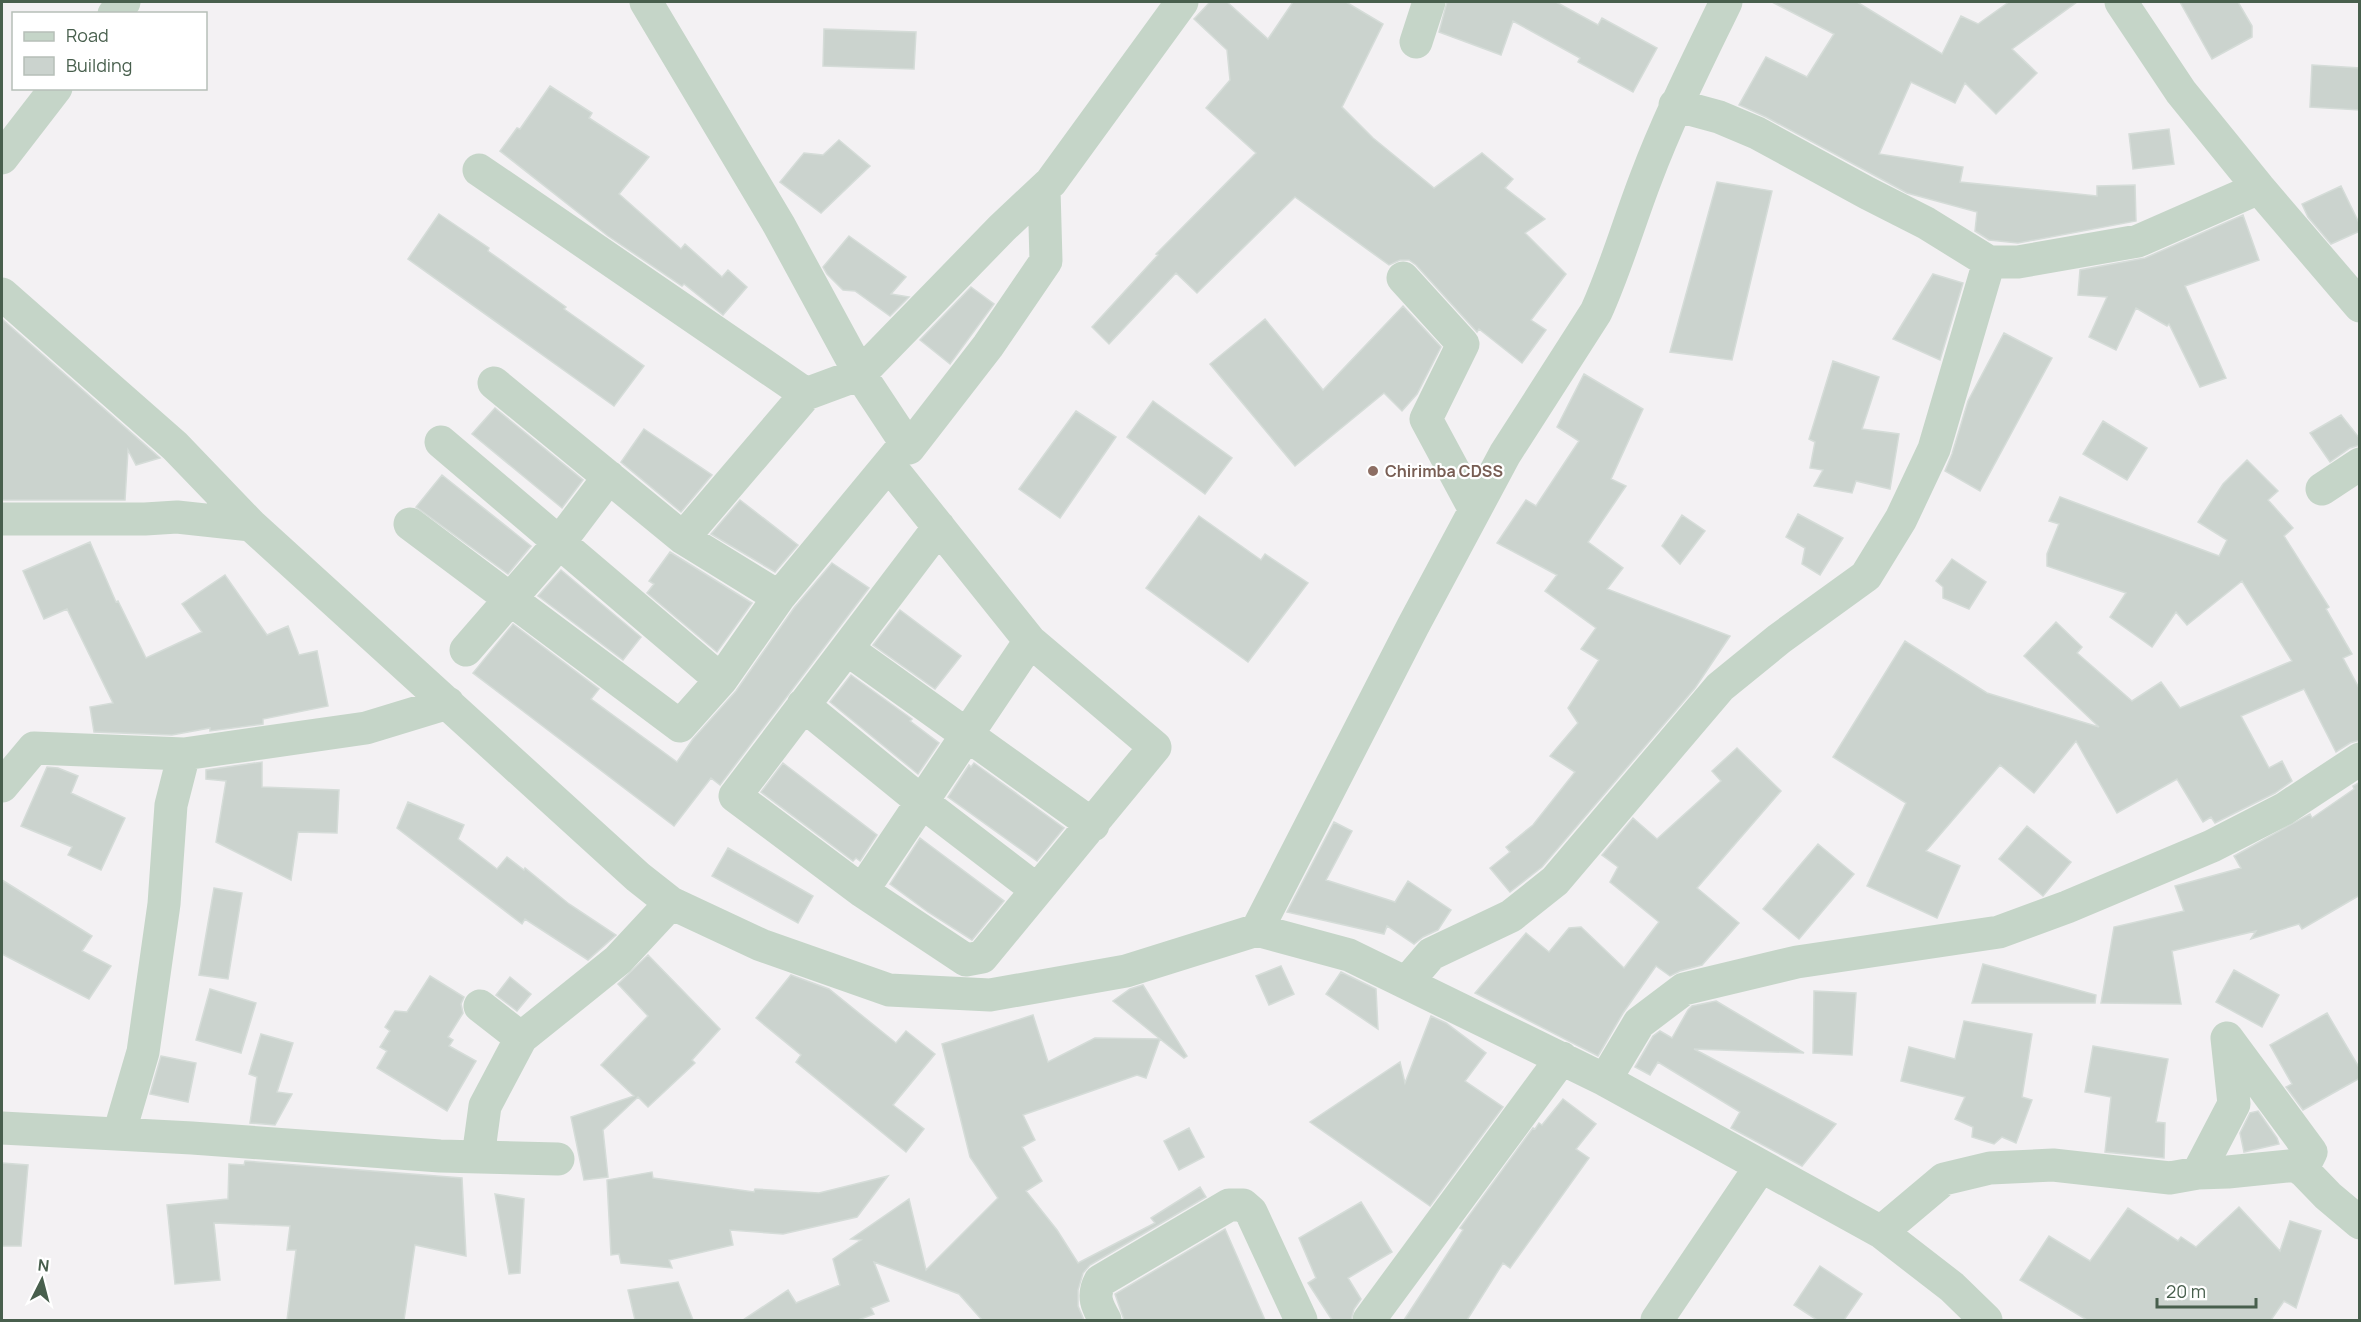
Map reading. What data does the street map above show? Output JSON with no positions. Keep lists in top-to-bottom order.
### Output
{
  "places": ["Chirimba CDSS"],
  "legend": ["Road", "Building"],
  "scale_bar": "20 m",
  "north": "top"
}
